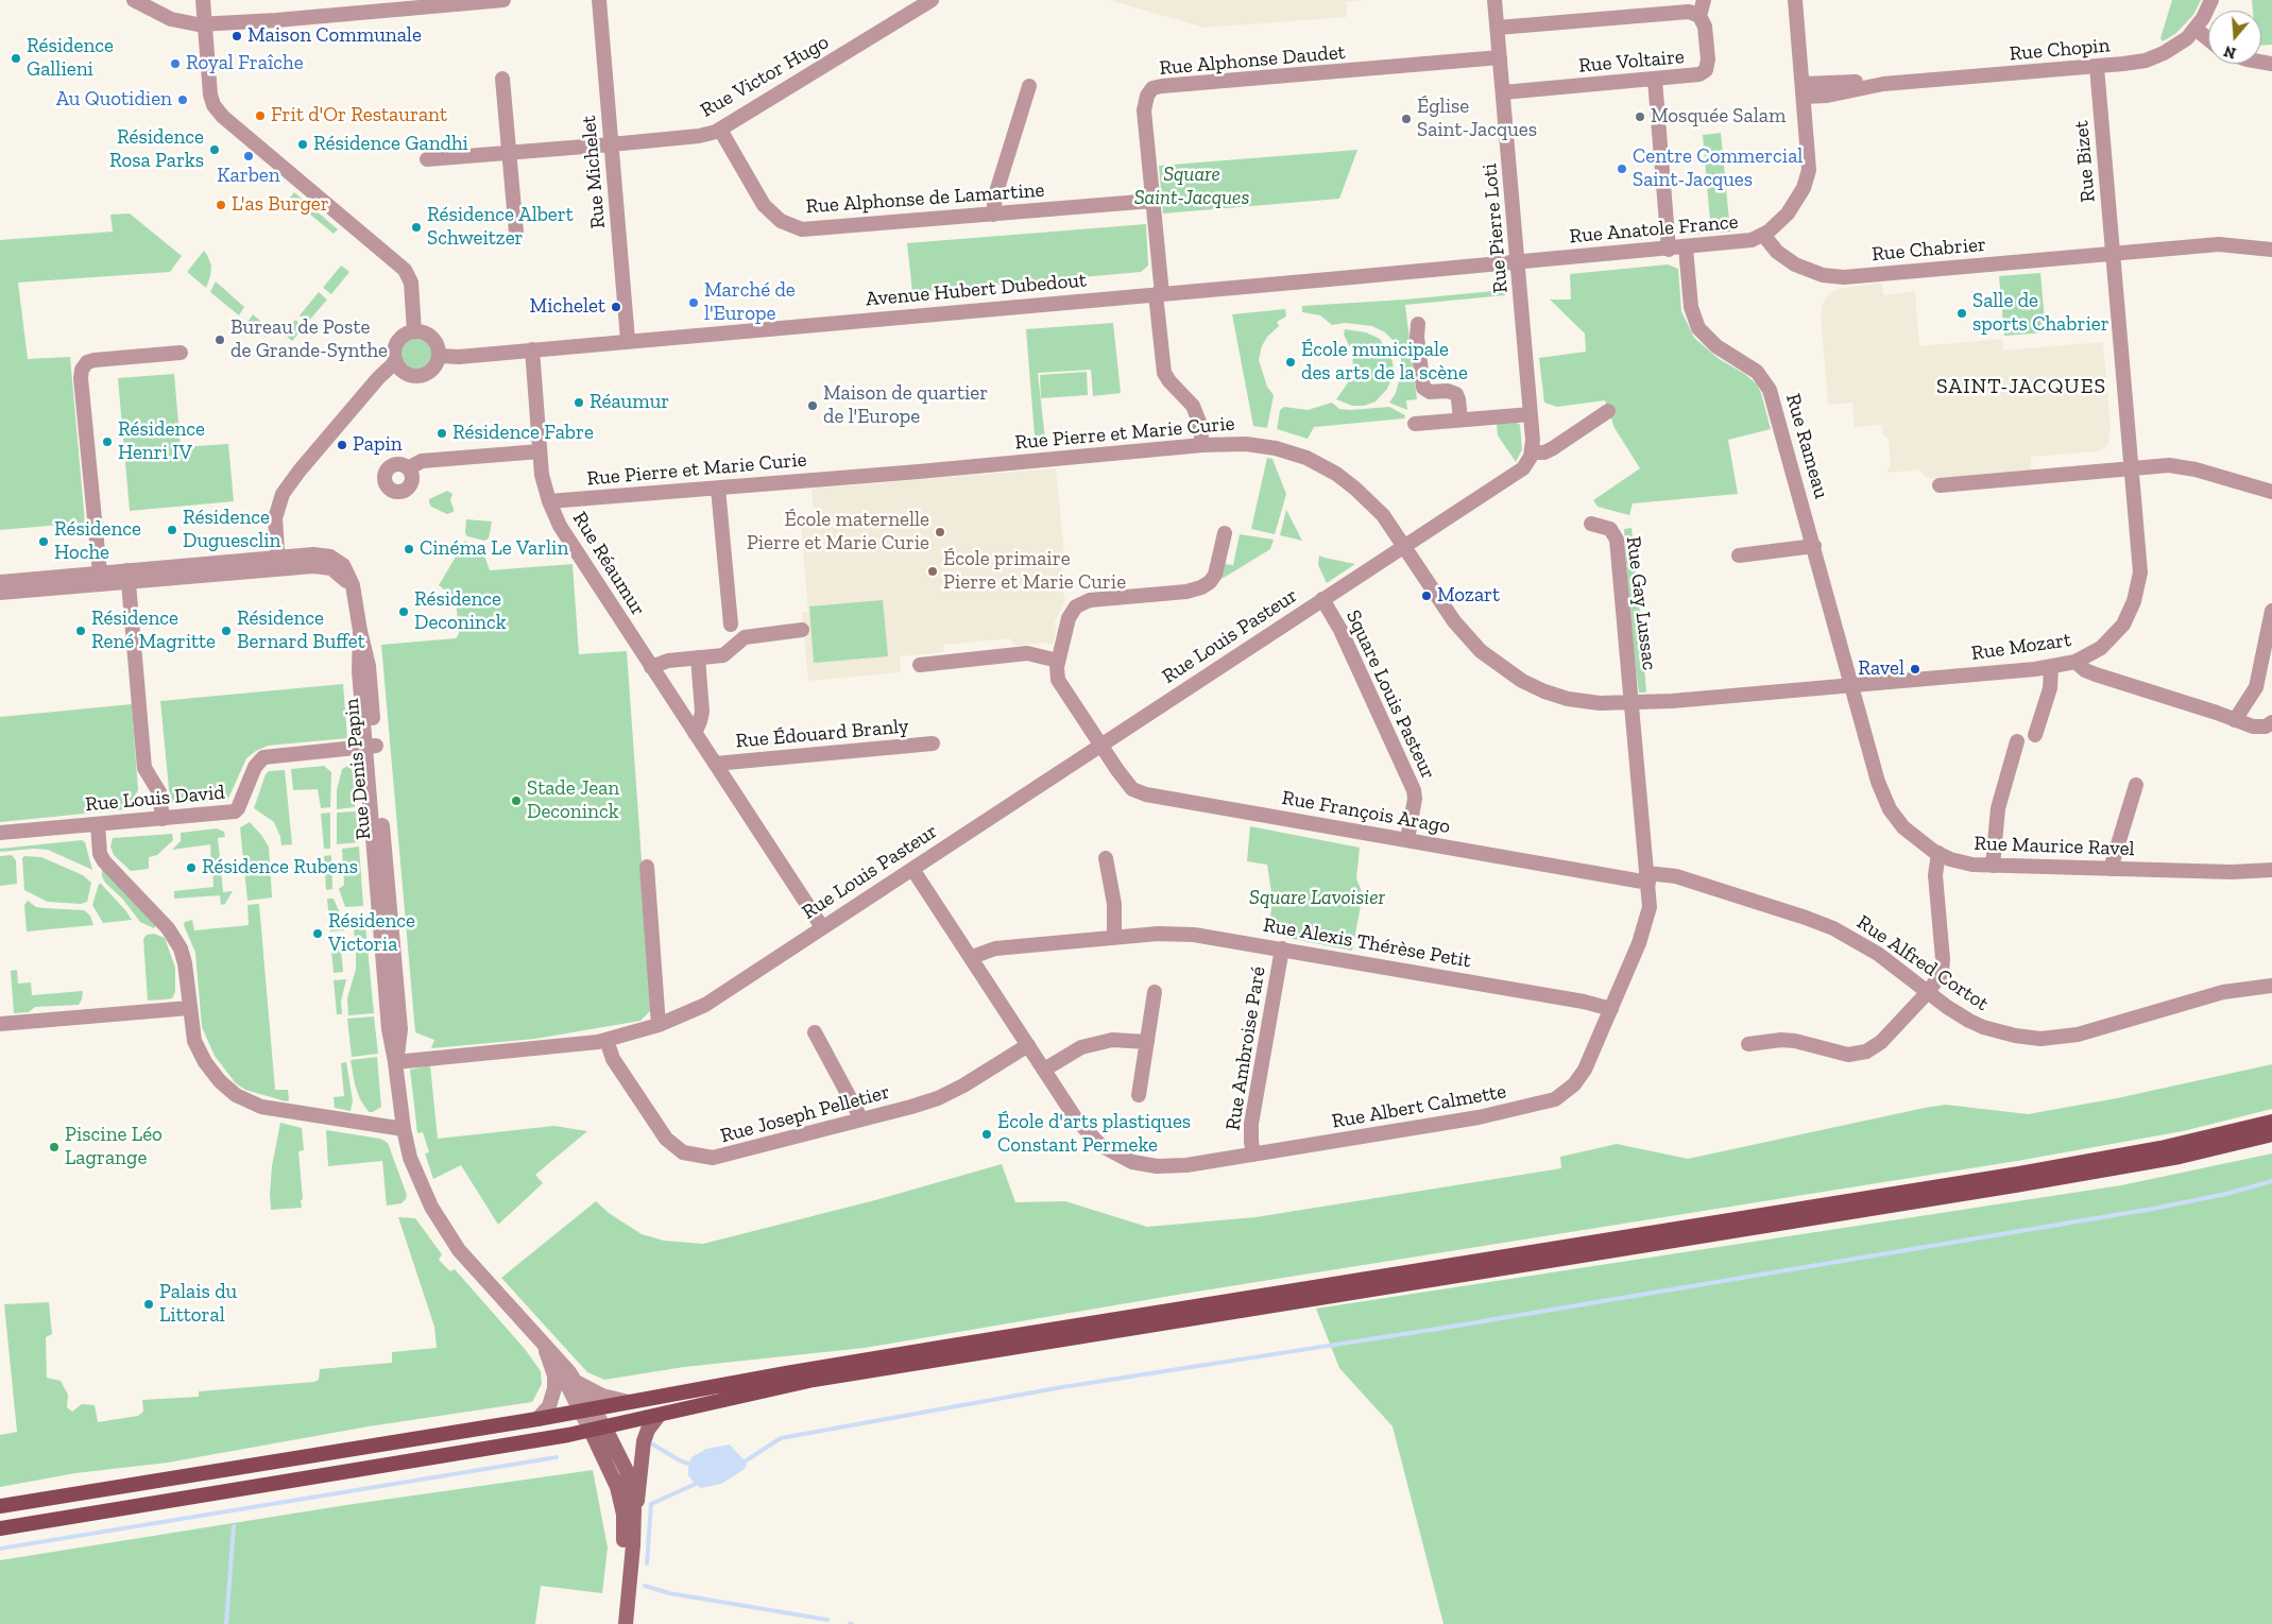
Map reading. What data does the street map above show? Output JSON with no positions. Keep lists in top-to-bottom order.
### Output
{
  "streets": {
    "street": [
      "Rue Chopin",
      "Rue Alphonse Daudet",
      "Rue Voltaire",
      "Rue Victor Hugo",
      "Rue Bizet",
      "Rue Michelet",
      "Rue Alphonse de Lamartine",
      "Rue Pierre Loti",
      "Rue Anatole France",
      "Rue Chabrier",
      "Avenue Hubert Dubedout",
      "Rue Pierre et Marie Curie",
      "Rue Rameau",
      "Rue Réaumur",
      "Rue Gay Lussac",
      "Rue Louis Pasteur",
      "Rue Mozart",
      "Square Louis Pasteur",
      "Rue Édouard Branly",
      "Rue Denis Papin",
      "Rue Louis David",
      "Rue François Arago",
      "Rue Maurice Ravel",
      "Rue Alexis Thérèse Petit",
      "Rue Alfred Cortot",
      "Rue Ambroise Paré",
      "Rue Albert Calmette",
      "Rue Joseph Pelletier"
    ]
  },
  "crossings": [
    ["Rue Chopin", "Rue Bizet"],
    ["Rue Chopin", "Rue Anatole France"],
    ["Rue Alphonse Daudet", "Rue Alphonse de Lamartine"],
    ["Rue Alphonse Daudet", "Rue Pierre Loti"],
    ["Rue Alphonse Daudet", "Avenue Hubert Dubedout"],
    ["Rue Alphonse Daudet", "Rue Pierre et Marie Curie"],
    ["Rue Voltaire", "Rue Pierre Loti"],
    ["Rue Victor Hugo", "Rue Michelet"],
    ["Rue Victor Hugo", "Rue Alphonse de Lamartine"],
    ["Rue Bizet", "Rue Chabrier"],
    ["Rue Bizet", "Rue Mozart"],
    ["Rue Michelet", "Avenue Hubert Dubedout"],
    ["Rue Pierre Loti", "Rue Anatole France"],
    ["Rue Pierre Loti", "Avenue Hubert Dubedout"],
    ["Rue Pierre Loti", "Rue Louis Pasteur"],
    ["Rue Anatole France", "Rue Chabrier"],
    ["Rue Anatole France", "Avenue Hubert Dubedout"],
    ["Rue Anatole France", "Rue Rameau"],
    ["Rue Chabrier", "Rue Mozart"],
    ["Avenue Hubert Dubedout", "Rue Réaumur"],
    ["Rue Pierre et Marie Curie", "Rue Réaumur"],
    ["Rue Pierre et Marie Curie", "Rue Gay Lussac"],
    ["Rue Pierre et Marie Curie", "Rue Louis Pasteur"],
    ["Rue Pierre et Marie Curie", "Rue Mozart"],
    ["Rue Pierre et Marie Curie", "Rue Albert Calmette"],
    ["Rue Rameau", "Rue Mozart"],
    ["Rue Rameau", "Rue Maurice Ravel"],
    ["Rue Réaumur", "Rue Louis Pasteur"],
    ["Rue Réaumur", "Rue Édouard Branly"],
    ["Rue Gay Lussac", "Rue Mozart"],
    ["Rue Gay Lussac", "Rue Albert Calmette"],
    ["Rue Louis Pasteur", "Square Louis Pasteur"],
    ["Rue Louis Pasteur", "Rue Denis Papin"],
    ["Rue Louis Pasteur", "Rue François Arago"],
    ["Rue Louis Pasteur", "Rue Albert Calmette"],
    ["Rue Louis Pasteur", "Rue Joseph Pelletier"],
    ["Rue Mozart", "Rue Maurice Ravel"],
    ["Rue Mozart", "Rue Albert Calmette"],
    ["Square Louis Pasteur", "Rue François Arago"],
    ["Rue Denis Papin", "Rue Louis David"],
    ["Rue François Arago", "Rue Alfred Cortot"],
    ["Rue François Arago", "Rue Albert Calmette"],
    ["Rue Alexis Thérèse Petit", "Rue Ambroise Paré"],
    ["Rue Alexis Thérèse Petit", "Rue Albert Calmette"],
    ["Rue Alfred Cortot", "Rue Albert Calmette"],
    ["Rue Ambroise Paré", "Rue Albert Calmette"],
    ["Rue Albert Calmette", "Rue Joseph Pelletier"]
  ],
  "districts": ["SAINT-JACQUES"],
  "parks": ["Square Saint-Jacques", "Square Lavoisier"],
  "places": [
    "Maison Communale",
    "Résidence Gallieni",
    "Royal Fraîche",
    "Au Quotidien",
    "Frit d'Or Restaurant",
    "Mosquée Salam",
    "Église Saint-Jacques",
    "Résidence Gandhi",
    "Résidence Rosa Parks",
    "Karben",
    "Centre Commercial Saint-Jacques",
    "L'as Burger",
    "Résidence Albert Schweitzer",
    "Marché de l'Europe",
    "Michelet",
    "Salle de sports Chabrier",
    "Bureau de Poste de Grande-Synthe",
    "École municipale des arts de la scène",
    "Réaumur",
    "Maison de quartier de l'Europe",
    "Résidence Fabre",
    "Résidence Henri IV",
    "Papin",
    "Résidence Duguesclin",
    "École maternelle Pierre et Marie Curie",
    "Résidence Hoche",
    "Cinéma Le Varlin",
    "École primaire Pierre et Marie Curie",
    "Mozart",
    "Résidence Deconinck",
    "Résidence René Magritte",
    "Résidence Bernard Buffet",
    "Ravel",
    "Stade Jean Deconinck",
    "Résidence Rubens",
    "Résidence Victoria",
    "École d'arts plastiques Constant Permeke",
    "Piscine Léo Lagrange",
    "Palais du Littoral"
  ],
  "north": "bottom"
}
